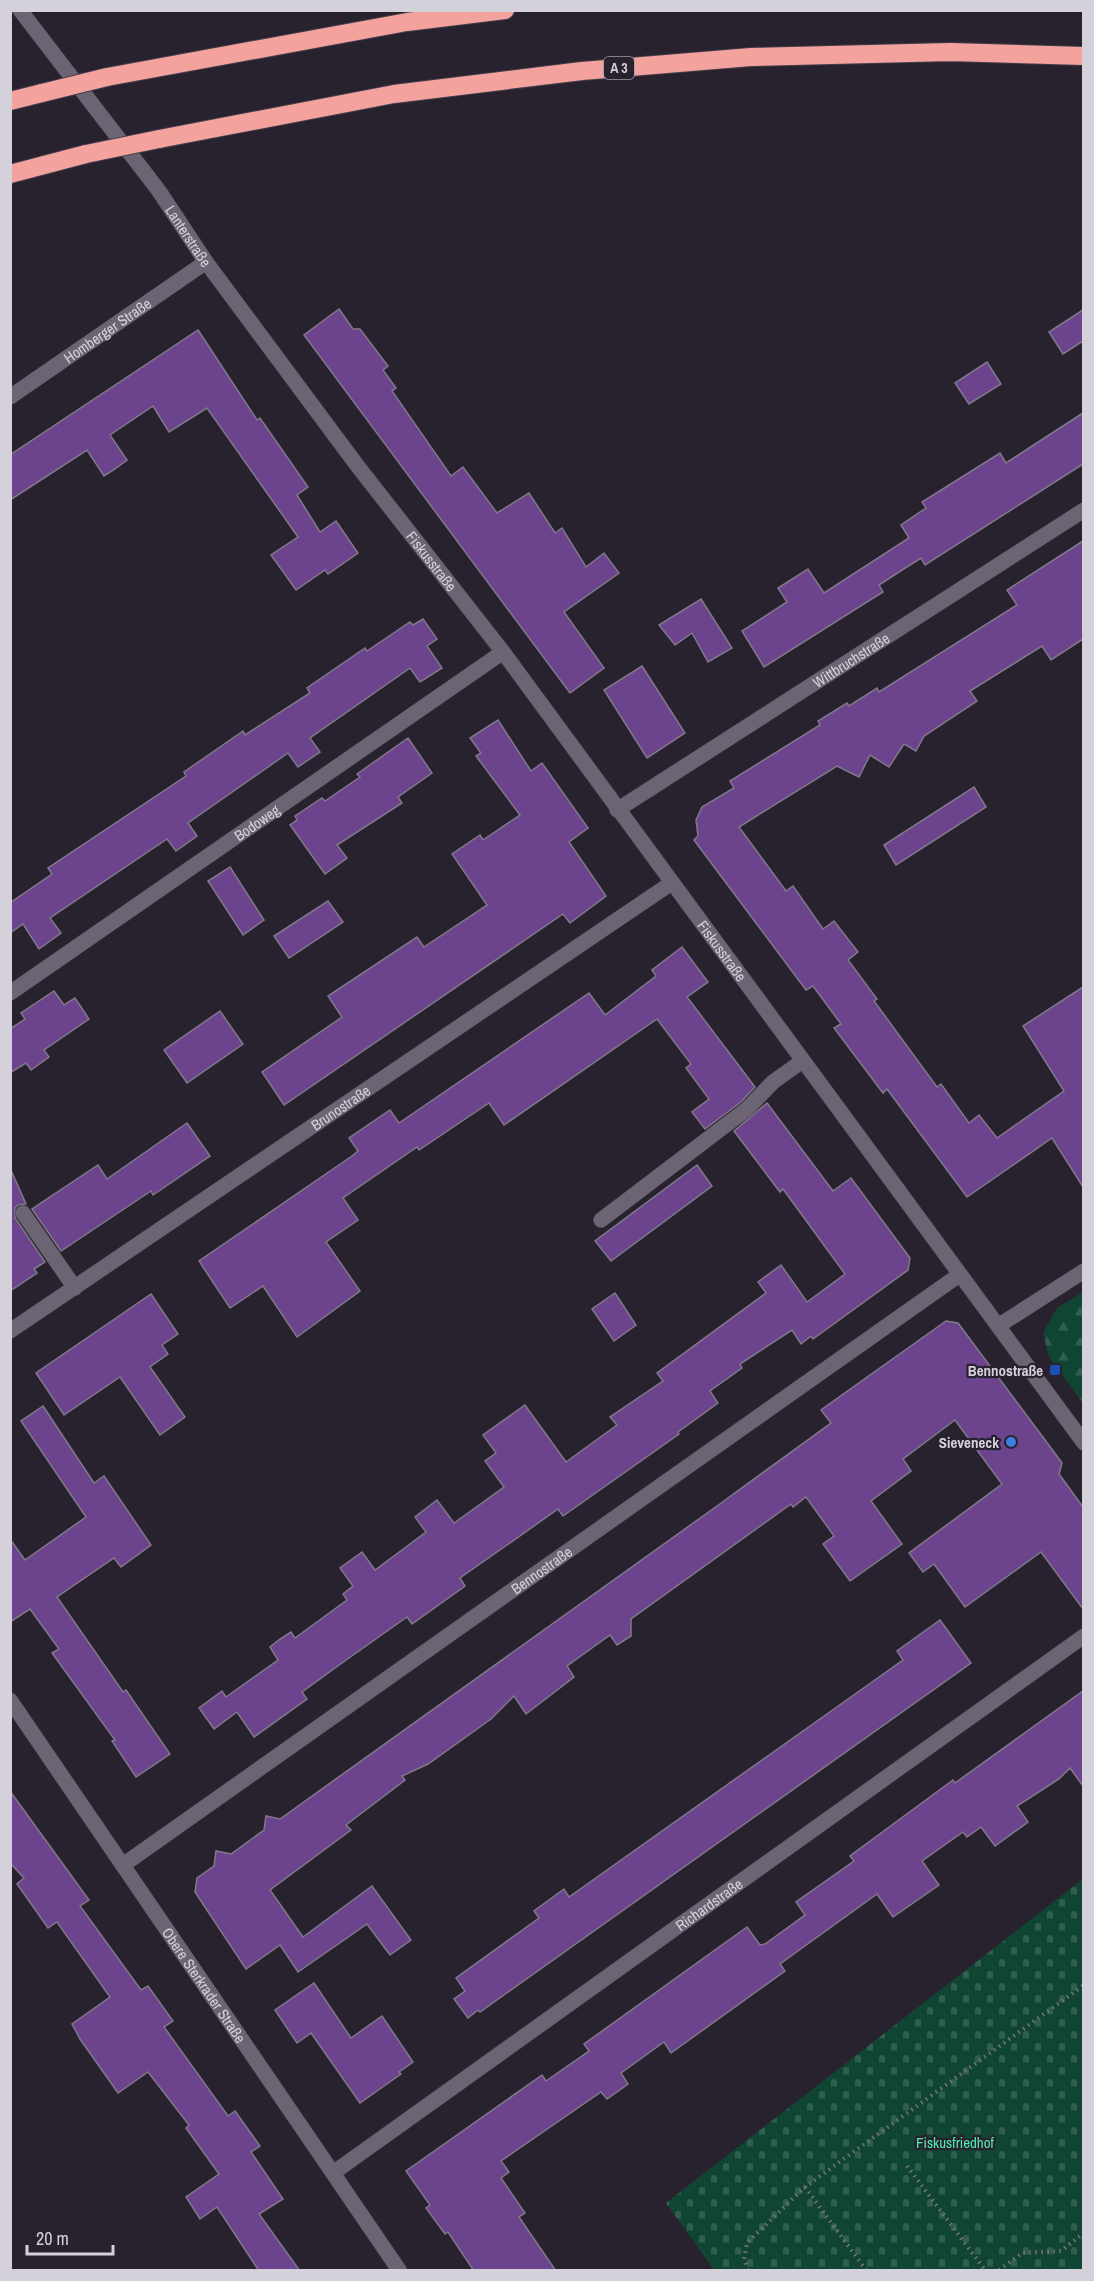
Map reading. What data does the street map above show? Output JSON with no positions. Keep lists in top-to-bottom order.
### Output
{
  "streets": {
    "highway": ["A 3"],
    "street": [
      "Lanterstraße",
      "Homberger Straße",
      "Fiskusstraße",
      "Wittbruchstraße",
      "Bodoweg",
      "Brunostraße",
      "Bennostraße",
      "Richardstraße",
      "Obere Sterkrader Straße"
    ]
  },
  "crossings": [
    ["Lanterstraße", "Homberger Straße"],
    ["Lanterstraße", "Fiskusstraße"],
    ["Fiskusstraße", "Wittbruchstraße"],
    ["Fiskusstraße", "Bodoweg"],
    ["Fiskusstraße", "Brunostraße"],
    ["Fiskusstraße", "Bennostraße"],
    ["Bennostraße", "Obere Sterkrader Straße"],
    ["Richardstraße", "Obere Sterkrader Straße"]
  ],
  "parks": ["Fiskusfriedhof"],
  "places": {
    "transit": ["Bennostraße"],
    "other": ["Sieveneck"]
  },
  "scale_bar": "20 m"
}
